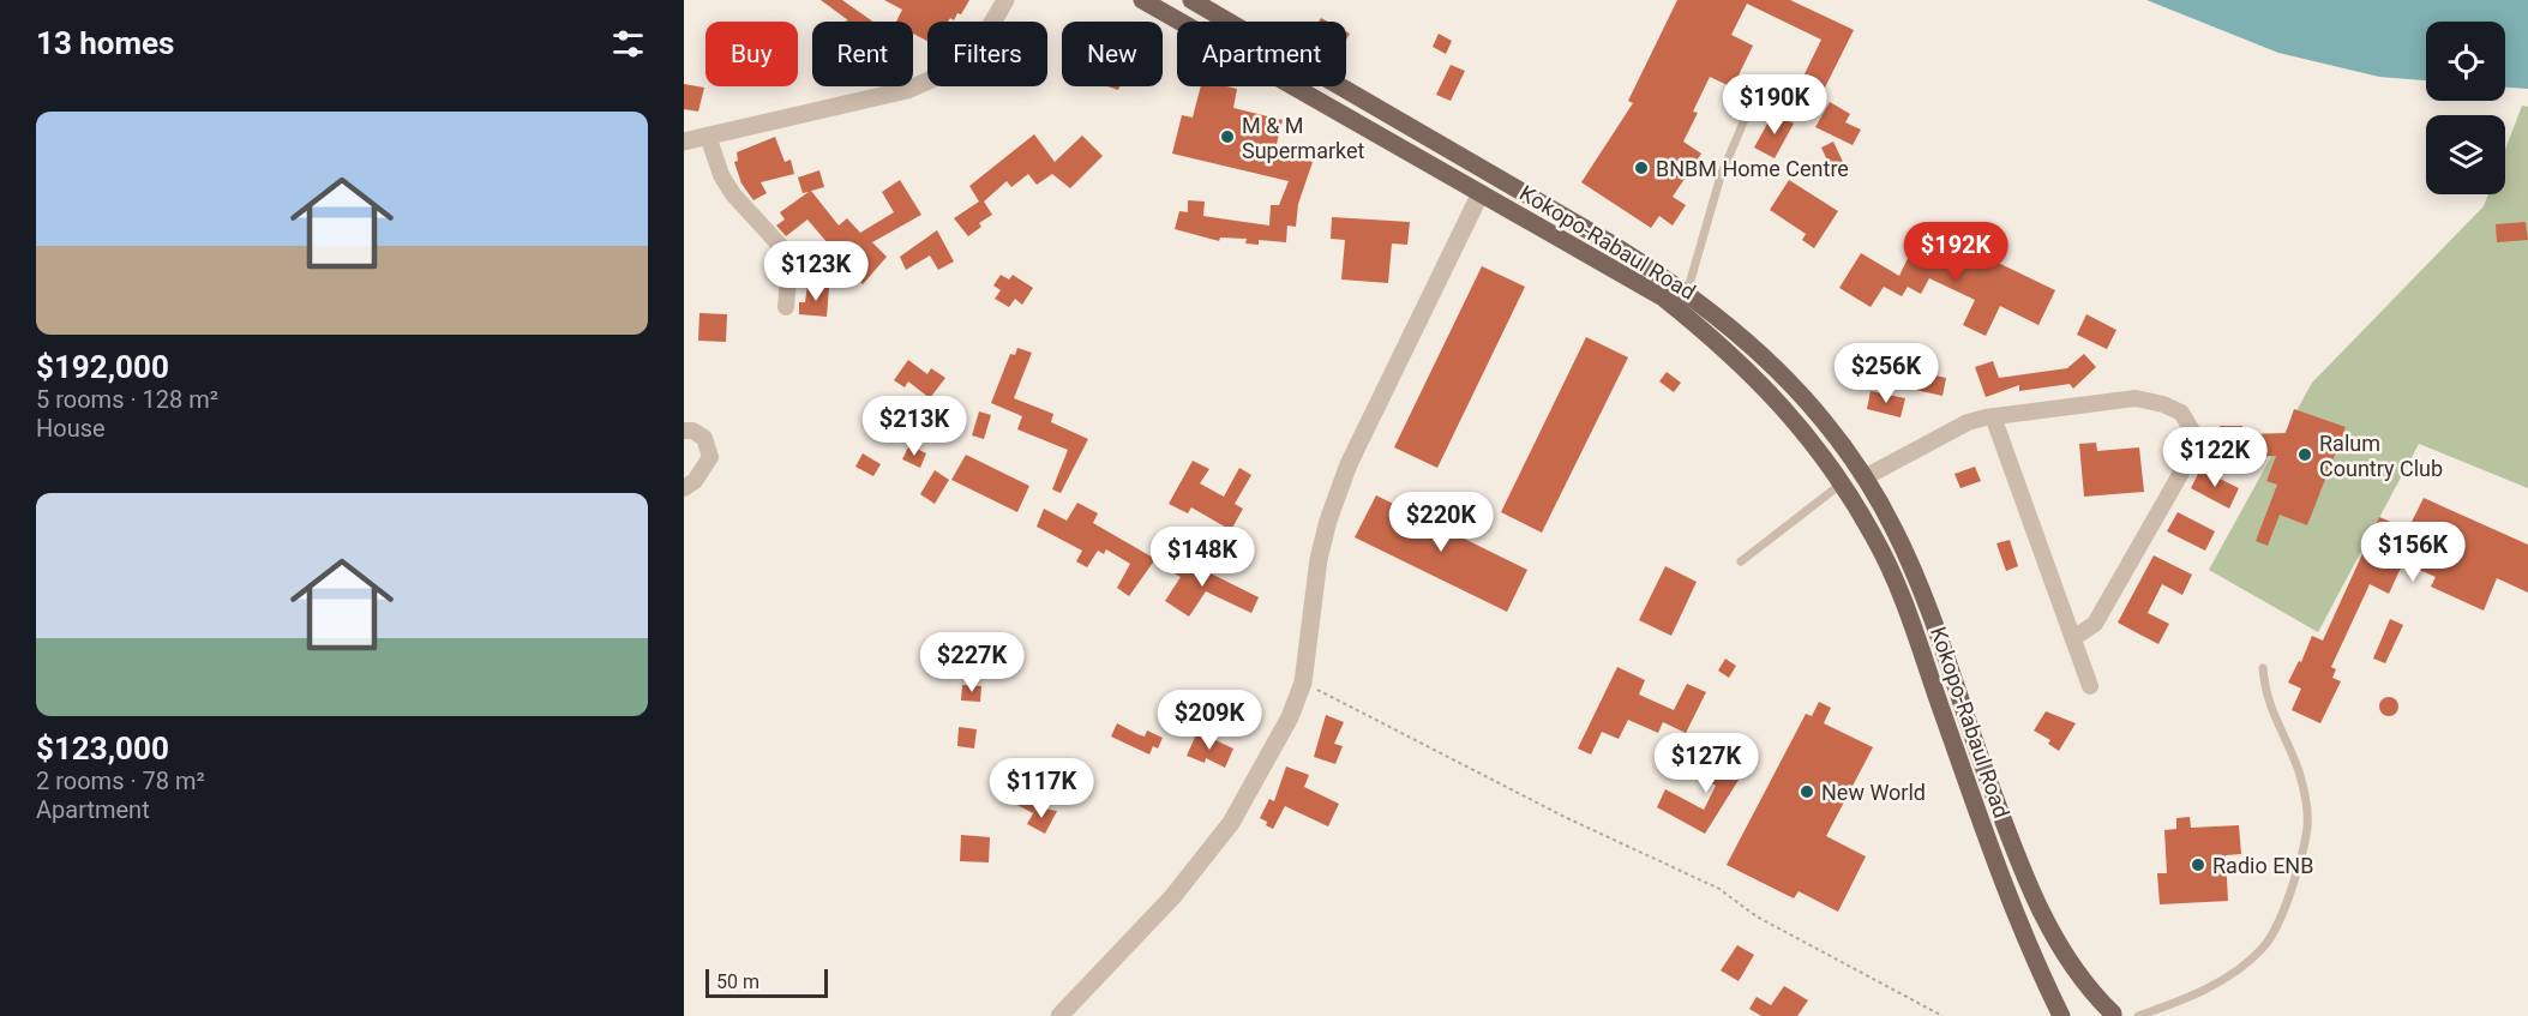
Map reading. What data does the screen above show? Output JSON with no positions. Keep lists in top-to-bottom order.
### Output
{
  "streets": {
    "main road": ["Kokopo-Rabaul Road"]
  },
  "places": [
    "M & M Supermarket",
    "BNBM Home Centre",
    "Ralum Country Club",
    "New World",
    "Radio ENB"
  ],
  "scale_bar": "50 m",
  "page": {
    "heading": "13 homes",
    "chip": [
      "Buy",
      "Rent",
      "Filters",
      "New",
      "Apartment"
    ],
    "price": [
      "$190K",
      "$192K",
      "$123K",
      "$256K",
      "$213K",
      "$122K",
      "$220K",
      "$156K",
      "$148K",
      "$227K",
      "$209K",
      "$127K",
      "$117K"
    ],
    "list": [
      {
        "name": "$192,000",
        "note": "5 rooms · 128 m² · House"
      },
      {
        "name": "$123,000",
        "note": "2 rooms · 78 m² · Apartment"
      }
    ],
    "scale": "50 m"
  }
}
